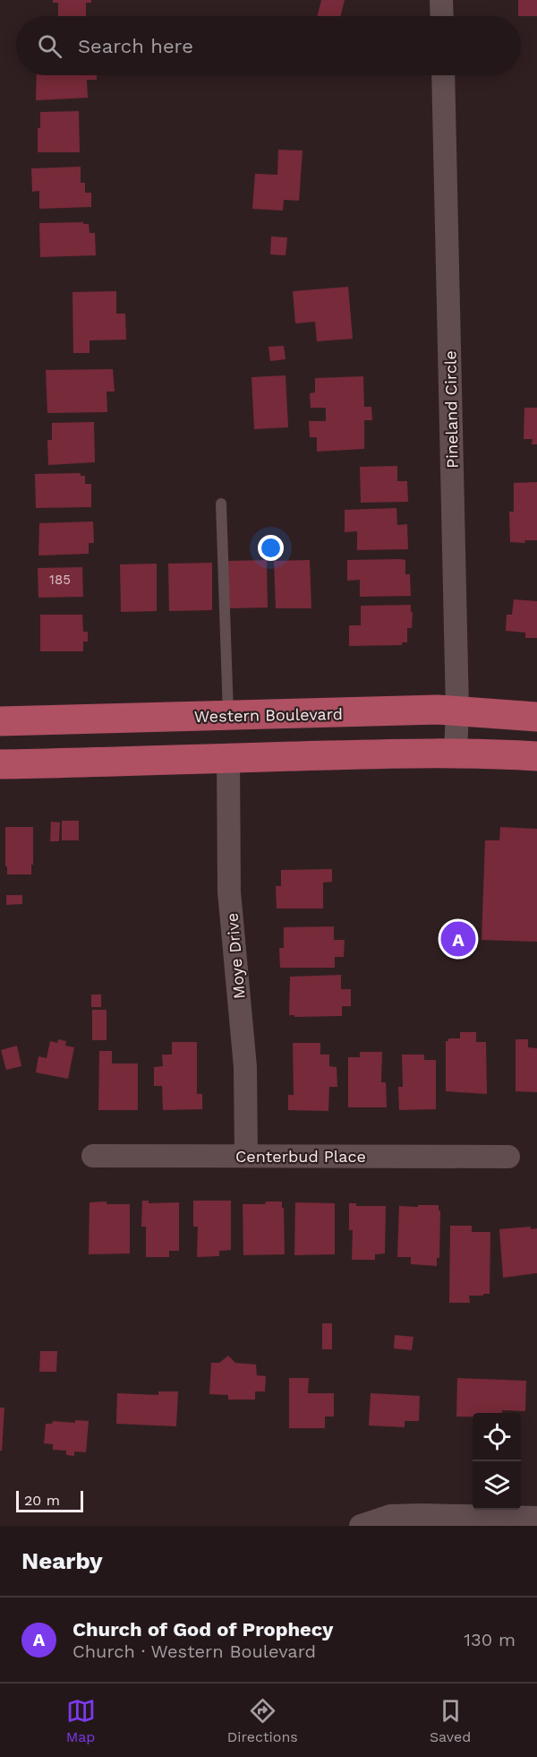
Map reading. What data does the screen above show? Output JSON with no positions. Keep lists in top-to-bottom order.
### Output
{
  "streets": {
    "main road": ["Western Boulevard"],
    "street": ["Pineland Circle", "Moye Drive", "Centerbud Place"]
  },
  "crossings": [
    ["Pineland Circle", "Western Boulevard"],
    ["Moye Drive", "Centerbud Place"]
  ],
  "house_numbers": ["185"],
  "scale_bar": "20 m",
  "page": {
    "search": "Search here",
    "pins": "A",
    "scale": "20 m",
    "heading": "Nearby",
    "list": [
      {
        "mark": "A",
        "name": "Church of God of Prophecy",
        "note": "Church · Western Boulevard",
        "value": "130 m"
      }
    ],
    "nav": ["Map", "Directions", "Saved"]
  }
}
